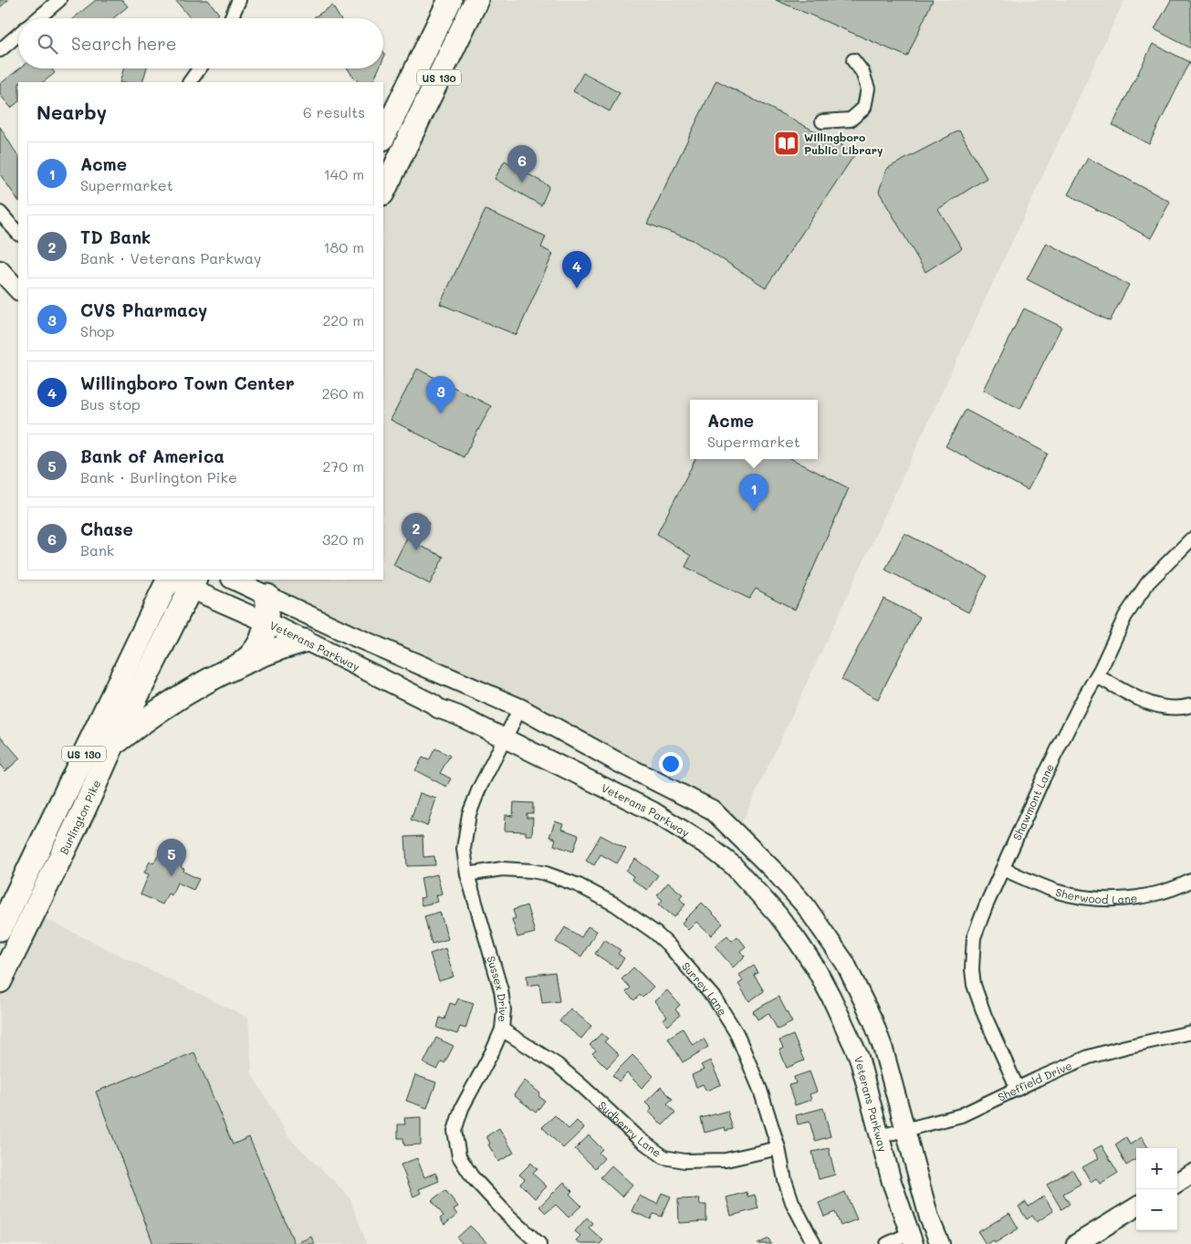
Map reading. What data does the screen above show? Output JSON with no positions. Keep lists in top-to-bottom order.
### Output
{
  "streets": {
    "highway": ["US 130", "Burlington Pike"],
    "main road": ["Veterans Parkway"],
    "street": [
      "Shawmont Lane",
      "Sherwood Lane",
      "Surrey Lane",
      "Sussex Drive",
      "Sheffield Drive",
      "Sudberry Lane"
    ]
  },
  "crossings": [
    ["Veterans Parkway", "Burlington Pike"],
    ["Veterans Parkway", "Sussex Drive"],
    ["Veterans Parkway", "Sheffield Drive"],
    ["Shawmont Lane", "Sherwood Lane"],
    ["Shawmont Lane", "Sheffield Drive"],
    ["Surrey Lane", "Sussex Drive"],
    ["Surrey Lane", "Sudberry Lane"],
    ["Sussex Drive", "Sudberry Lane"]
  ],
  "places": {
    "library": ["Willingboro Public Library"]
  },
  "page": {
    "search": "Search here",
    "heading": ["Nearby", "6 results"],
    "list": [
      {
        "mark": "1",
        "name": "Acme",
        "note": "Supermarket",
        "value": "140 m"
      },
      {
        "mark": "2",
        "name": "TD Bank",
        "note": "Bank · Veterans Parkway",
        "value": "180 m"
      },
      {
        "mark": "3",
        "name": "CVS Pharmacy",
        "note": "Shop",
        "value": "220 m"
      },
      {
        "mark": "4",
        "name": "Willingboro Town Center",
        "note": "Bus stop",
        "value": "260 m"
      },
      {
        "mark": "5",
        "name": "Bank of America",
        "note": "Bank · Burlington Pike",
        "value": "270 m"
      },
      {
        "mark": "6",
        "name": "Chase",
        "note": "Bank",
        "value": "320 m"
      }
    ],
    "pins": [
      "6",
      "4",
      "3",
      "1",
      "2",
      "5"
    ],
    "popup": ["Acme", "Supermarket"],
    "map_buttons": ["+", "−"]
  }
}
